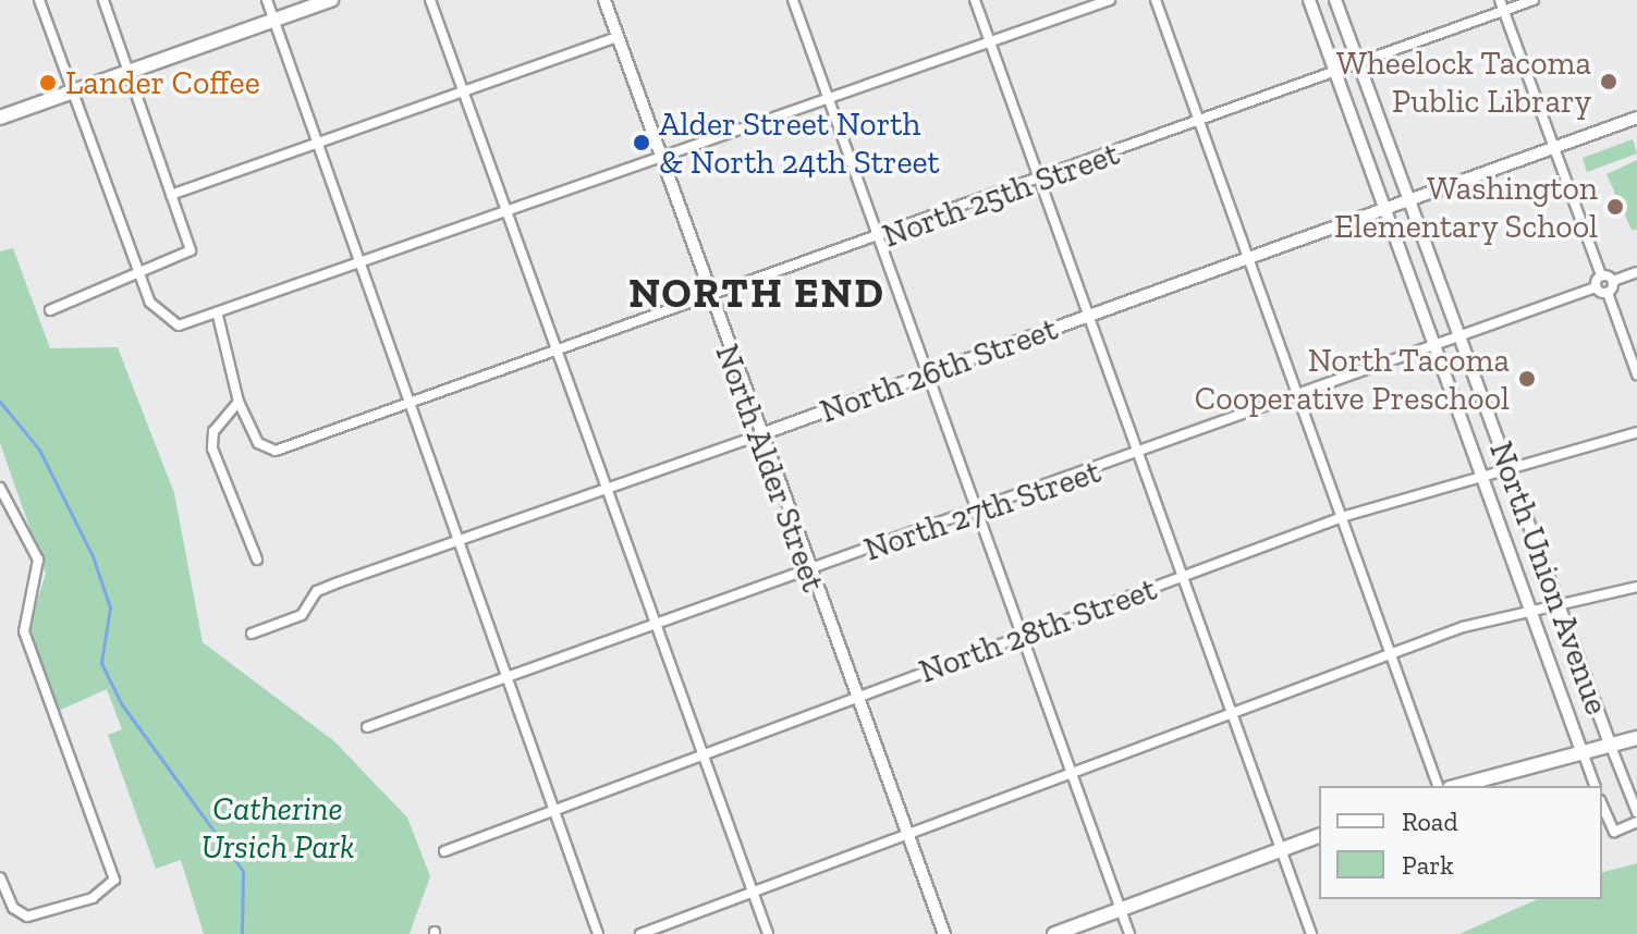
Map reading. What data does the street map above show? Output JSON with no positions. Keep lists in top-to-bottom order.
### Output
{
  "streets": {
    "street": [
      "North 25th Street",
      "North 26th Street",
      "North Alder Street",
      "North 27th Street",
      "North Union Avenue",
      "North 28th Street"
    ]
  },
  "crossings": [
    ["North 25th Street", "North Alder Street"],
    ["North 25th Street", "North Union Avenue"],
    ["North 26th Street", "North Alder Street"],
    ["North 26th Street", "North Union Avenue"],
    ["North Alder Street", "North 27th Street"],
    ["North Alder Street", "North 28th Street"],
    ["North 27th Street", "North Union Avenue"],
    ["North Union Avenue", "North 28th Street"]
  ],
  "districts": ["NORTH END"],
  "parks": ["Catherine Ursich Park"],
  "places": [
    "Wheelock Tacoma Public Library",
    "Lander Coffee",
    "Alder Street North & North 24th Street",
    "Washington Elementary School",
    "North Tacoma Cooperative Preschool"
  ],
  "legend": ["Road", "Park"]
}
